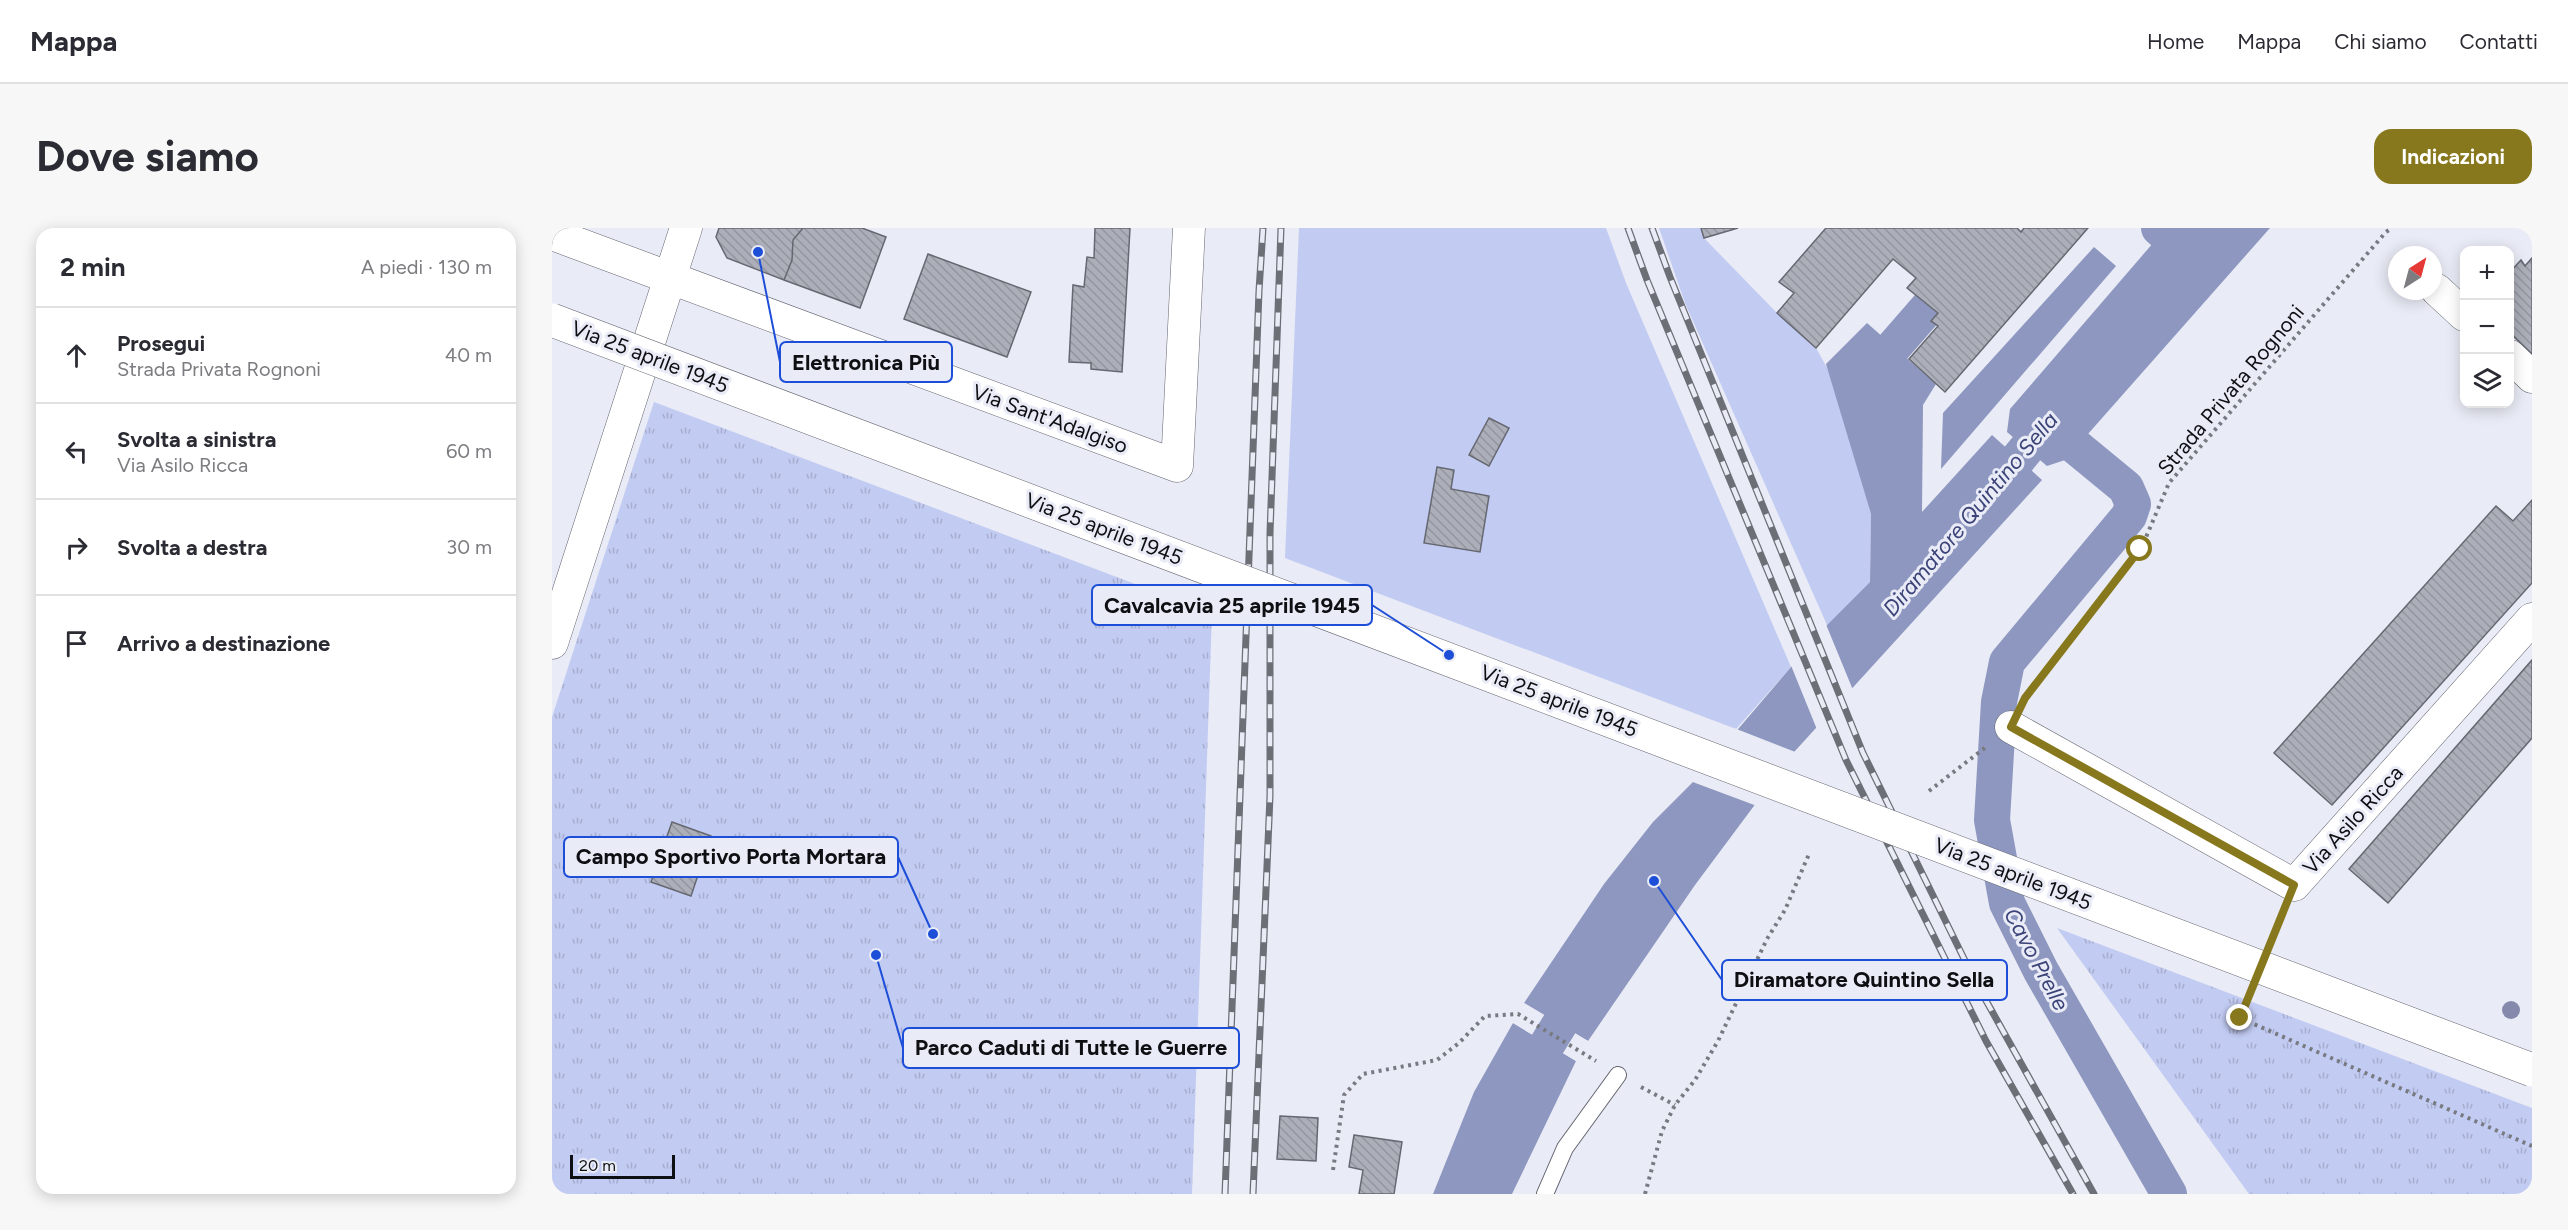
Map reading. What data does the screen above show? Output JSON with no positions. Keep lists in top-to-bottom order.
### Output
{
  "streets": {
    "street": ["Via 25 aprile 1945", "Via Sant'Adalgiso", "Via Asilo Ricca"],
    "path": ["Strada Privata Rognoni"]
  },
  "crossings": [
    ["Strada Privata Rognoni", "Via Asilo Ricca"]
  ],
  "water": ["Diramatore Quintino Sella", "Cavo Prelle"],
  "places": [
    "Elettronica Più",
    "Cavalcavia 25 aprile 1945",
    "Diramatore Quintino Sella",
    "Campo Sportivo Porta Mortara",
    "Parco Caduti di Tutte le Guerre"
  ],
  "scale_bar": "20 m",
  "north": "top right",
  "page": {
    "header": "Mappa",
    "nav": [
      "Home",
      "Mappa",
      "Chi siamo",
      "Contatti"
    ],
    "buttons": "Indicazioni",
    "title": "Dove siamo",
    "heading": ["2 min", "A piedi · 130 m"],
    "map_buttons": ["+", "−"],
    "list": [
      ["Prosegui", "Strada Privata Rognoni", "40 m"],
      ["Svolta a sinistra", "Via Asilo Ricca", "60 m"],
      ["Svolta a destra", "30 m"],
      "Arrivo a destinazione"
    ],
    "scale": "20 m"
  }
}
